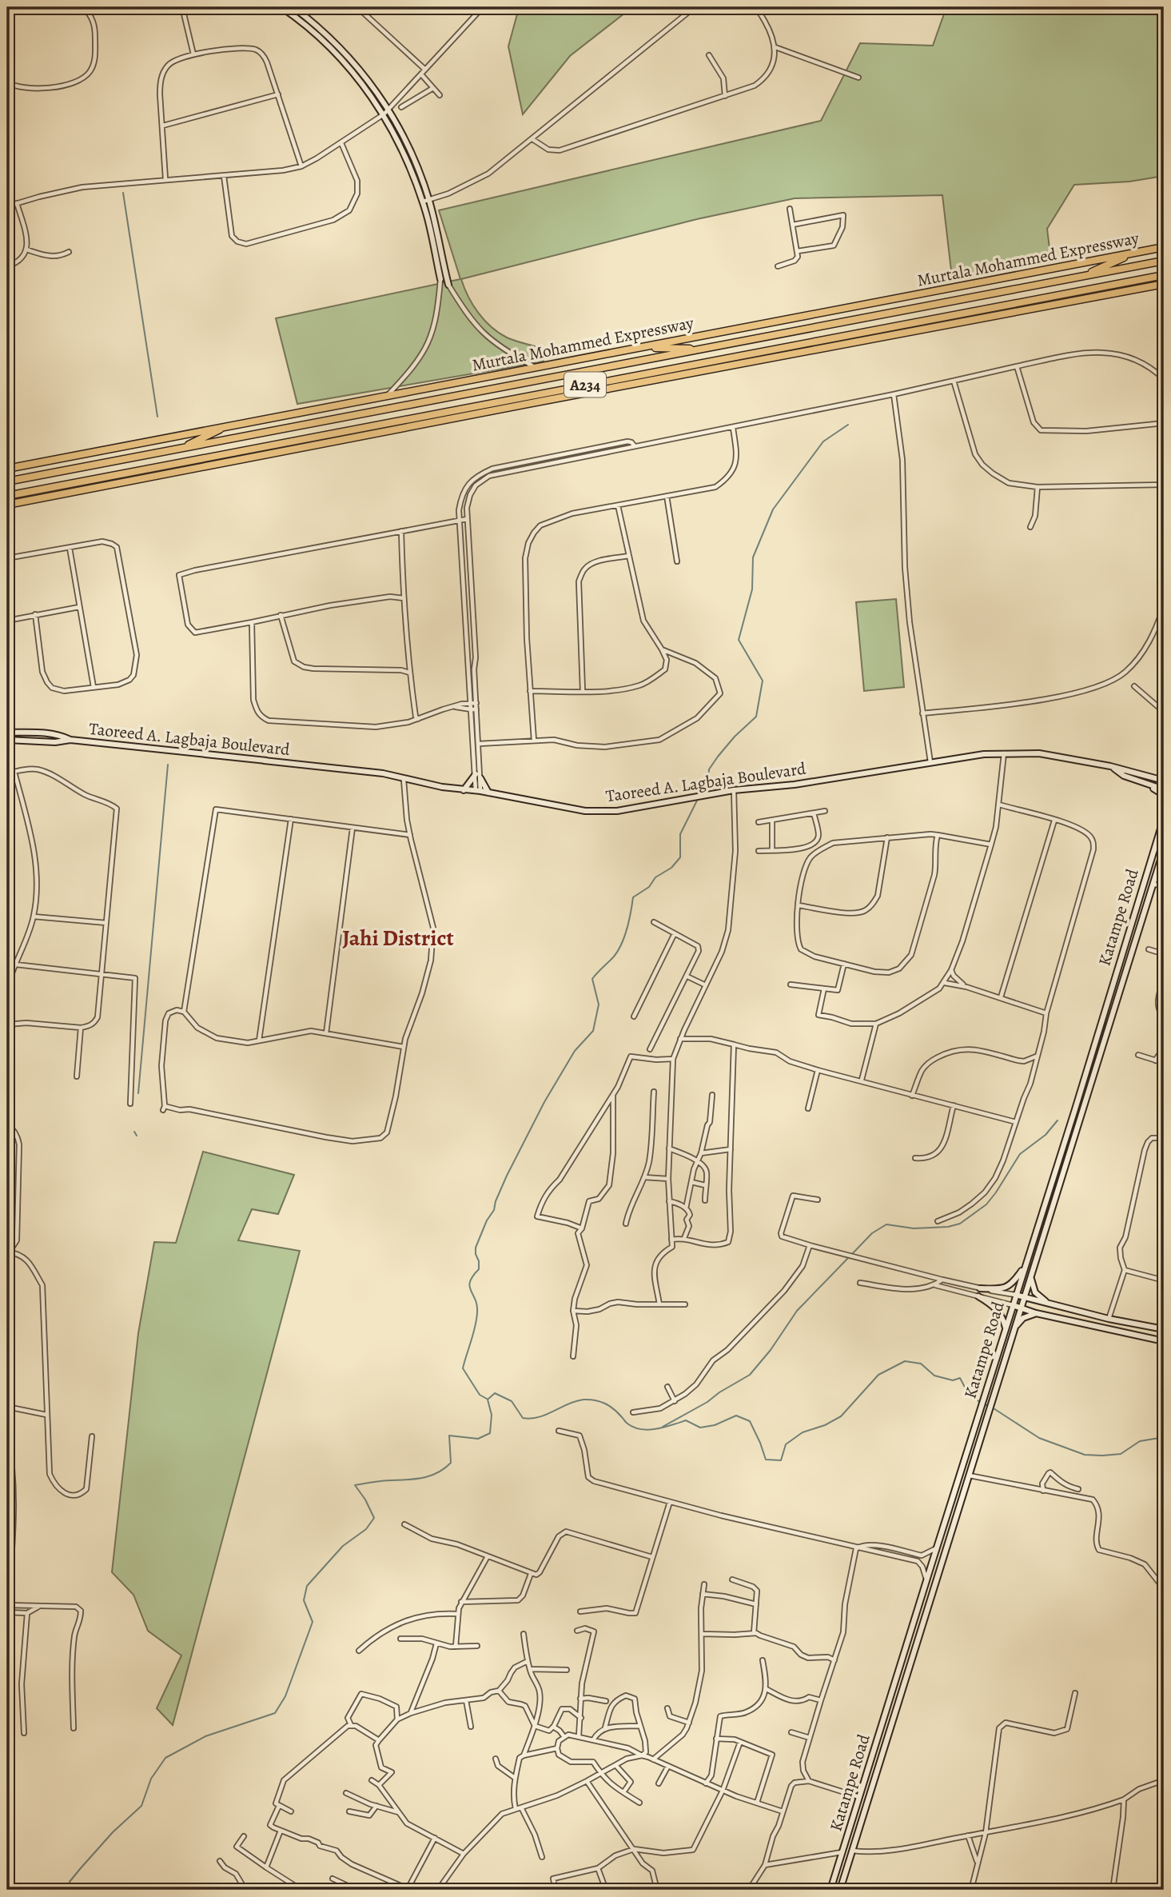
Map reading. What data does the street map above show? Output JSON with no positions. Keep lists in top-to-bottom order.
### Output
{
  "streets": {
    "highway": ["Murtala Mohammed Expressway", "A234"],
    "main road": ["Taoreed A. Lagbaja Boulevard", "Katampe Road"]
  },
  "districts": ["Jahi District"]
}
